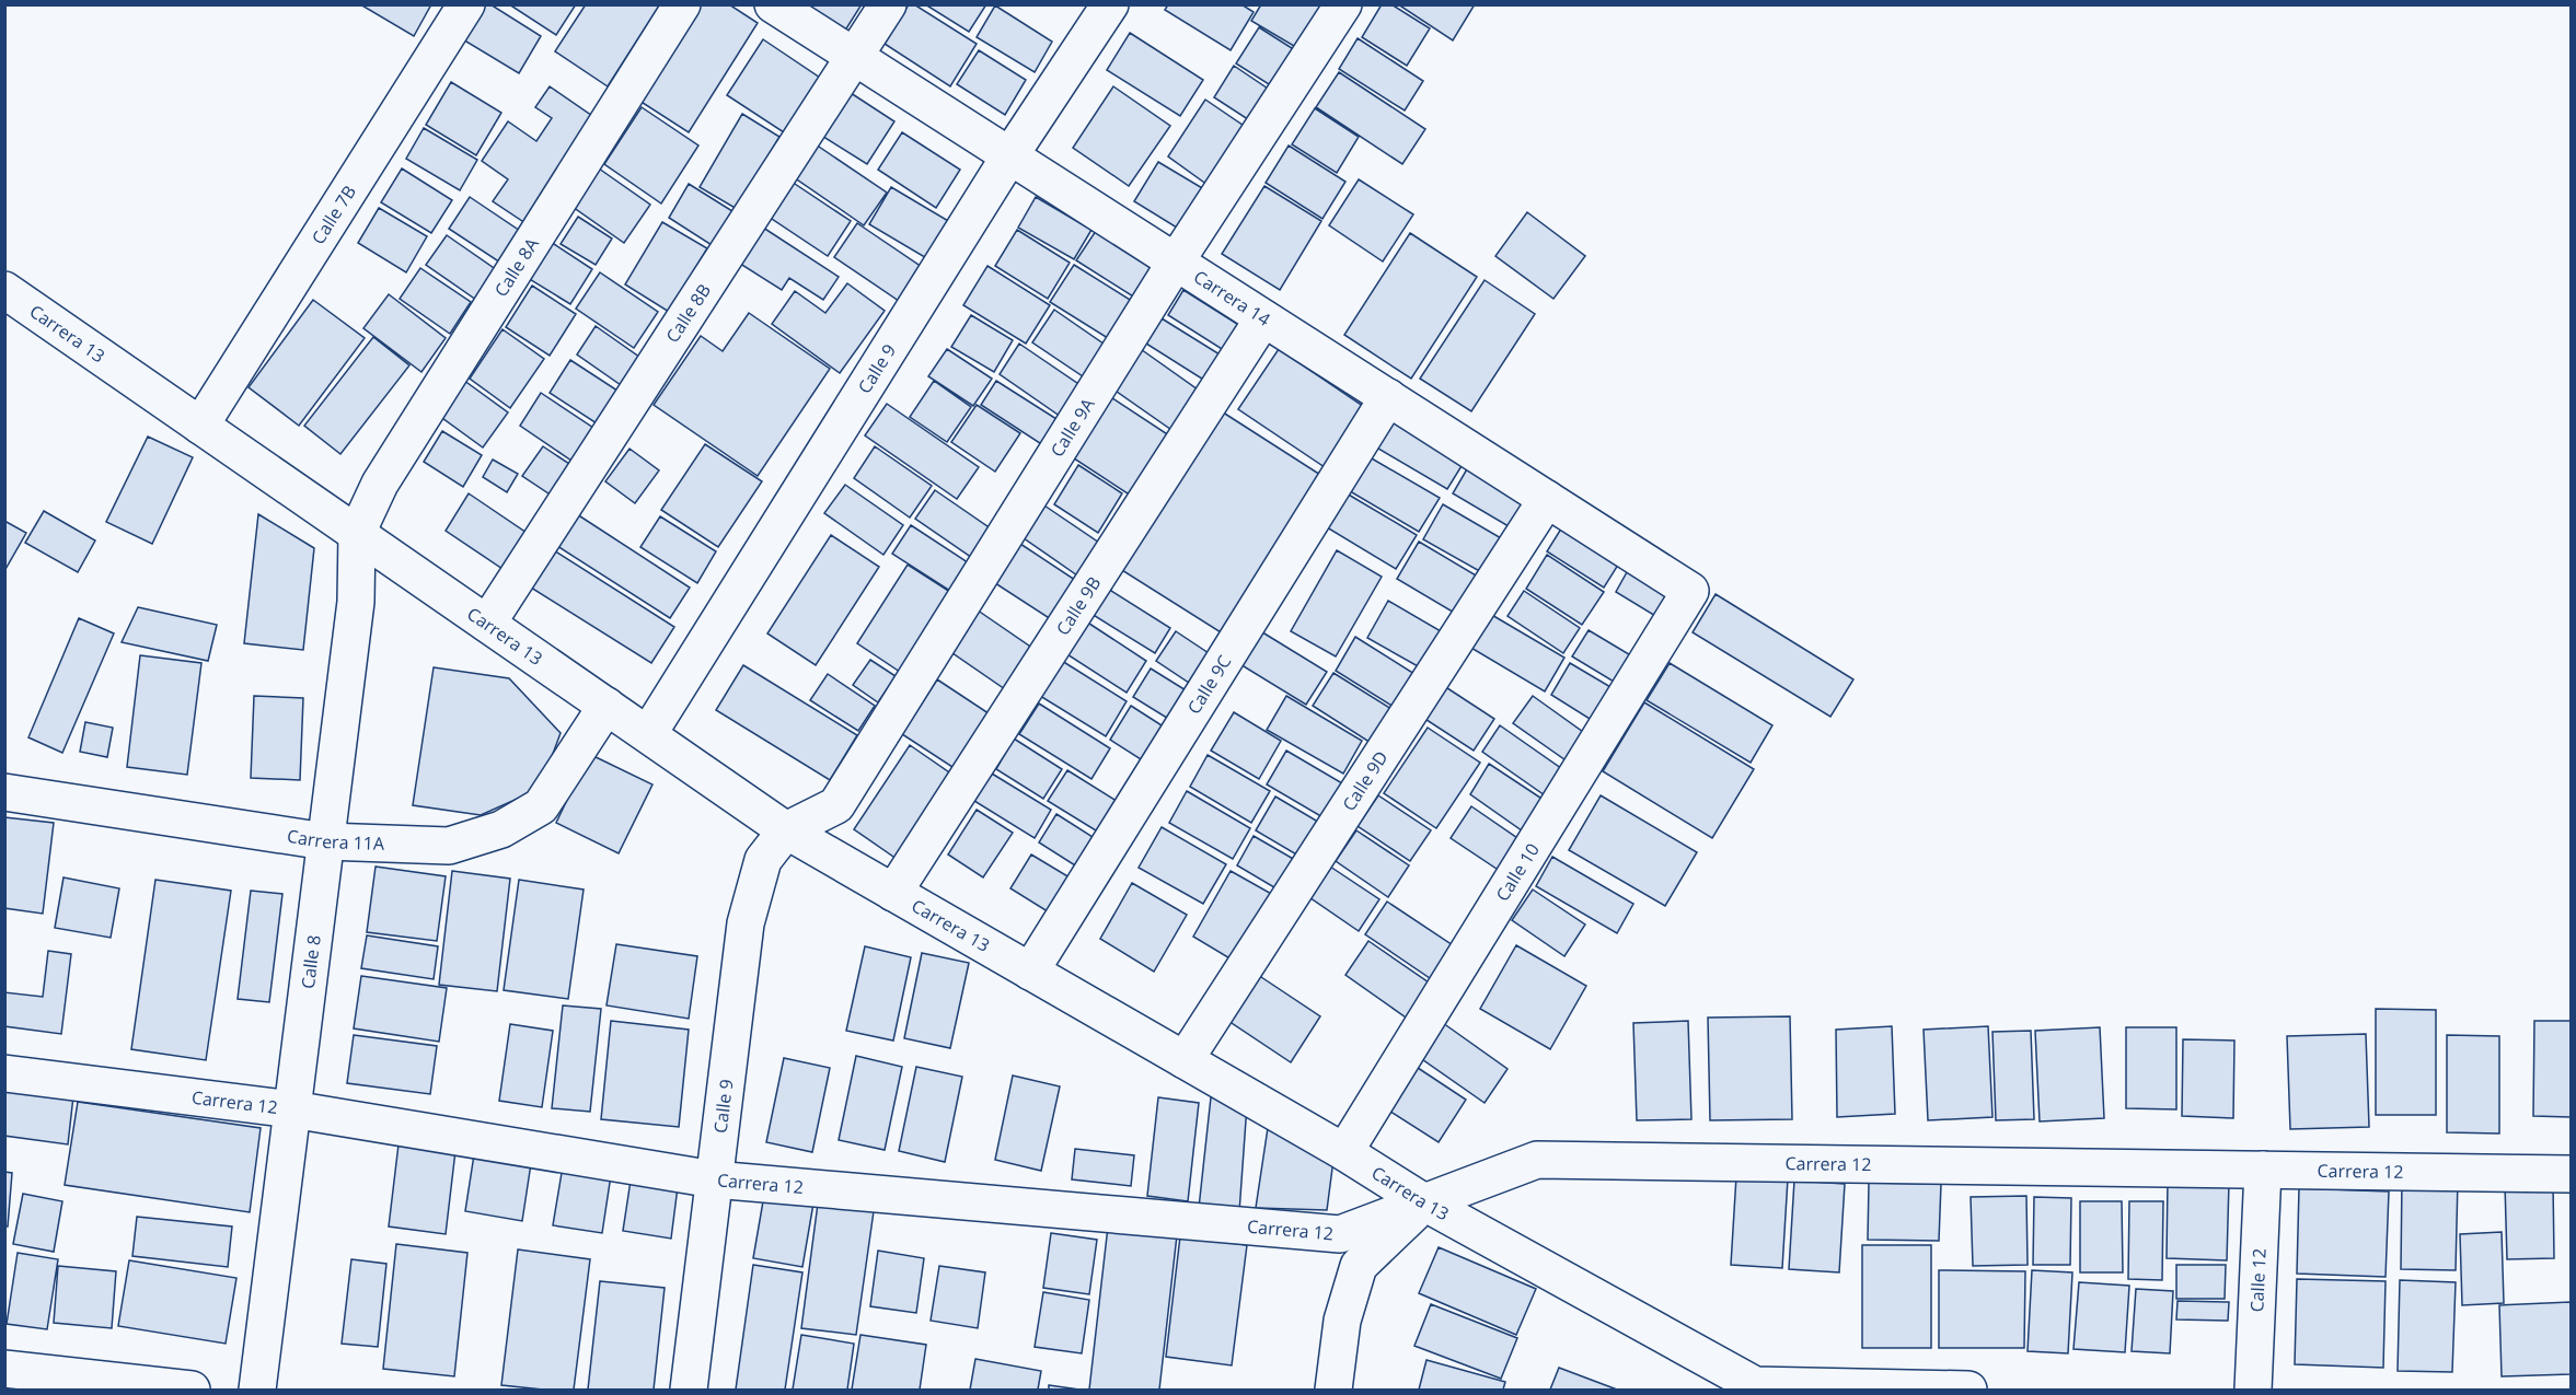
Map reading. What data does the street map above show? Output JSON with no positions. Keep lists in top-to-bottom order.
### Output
{
  "streets": {
    "street": [
      "Calle 7B",
      "Calle 8A",
      "Carrera 14",
      "Calle 8B",
      "Carrera 13",
      "Calle 9",
      "Calle 9A",
      "Calle 9B",
      "Calle 9C",
      "Calle 9D",
      "Carrera 11A",
      "Calle 10",
      "Calle 8",
      "Carrera 12",
      "Calle 12"
    ]
  },
  "crossings": [
    ["Calle 7B", "Carrera 13"],
    ["Calle 8A", "Carrera 13"],
    ["Calle 8A", "Calle 8"],
    ["Carrera 14", "Calle 8B"],
    ["Carrera 14", "Calle 9"],
    ["Carrera 14", "Calle 9A"],
    ["Carrera 14", "Calle 9B"],
    ["Carrera 14", "Calle 9C"],
    ["Carrera 14", "Calle 9D"],
    ["Carrera 14", "Calle 10"],
    ["Calle 8B", "Carrera 13"],
    ["Carrera 13", "Calle 9"],
    ["Carrera 13", "Calle 9A"],
    ["Carrera 13", "Calle 9B"],
    ["Carrera 13", "Calle 9C"],
    ["Carrera 13", "Calle 9D"],
    ["Carrera 13", "Carrera 11A"],
    ["Carrera 13", "Calle 10"],
    ["Carrera 13", "Calle 8"],
    ["Carrera 13", "Carrera 12"],
    ["Calle 9", "Calle 9A"],
    ["Calle 9", "Carrera 12"],
    ["Carrera 11A", "Calle 8"],
    ["Calle 8", "Carrera 12"],
    ["Carrera 12", "Calle 12"]
  ]
}
